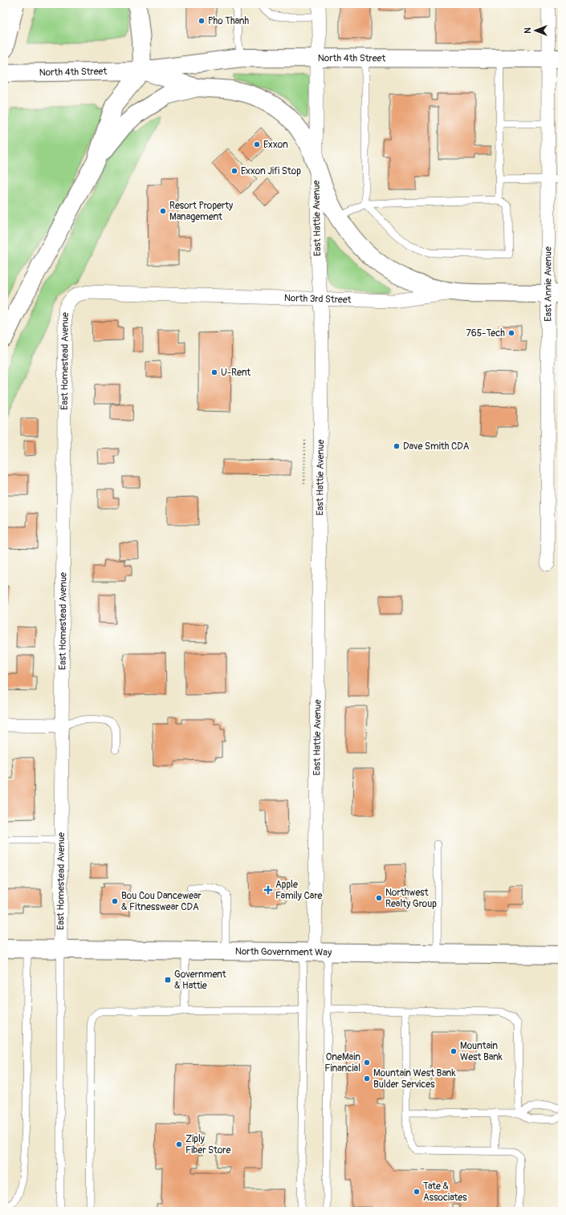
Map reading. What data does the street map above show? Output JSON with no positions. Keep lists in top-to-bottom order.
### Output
{
  "streets": {
    "main road": ["North 4th Street", "North 3rd Street", "North Government Way"],
    "street": ["East Hattie Avenue", "East Annie Avenue", "East Homestead Avenue"]
  },
  "crossings": [
    ["North 4th Street", "East Hattie Avenue"],
    ["North 4th Street", "East Annie Avenue"],
    ["North 4th Street", "North 3rd Street"],
    ["East Hattie Avenue", "North 3rd Street"],
    ["East Hattie Avenue", "North Government Way"],
    ["East Annie Avenue", "North 3rd Street"],
    ["North 3rd Street", "East Homestead Avenue"],
    ["East Homestead Avenue", "North Government Way"]
  ],
  "places": {
    "other": [
      "Pho Thanh",
      "Exxon",
      "Exxon Jifi Stop",
      "Resort Property Management",
      "765-Tech",
      "U-Rent",
      "Dave Smith CDA",
      "Northwest Realty Group",
      "Bou Cou Dancewear & Fitnesswear CDA",
      "Mountain West Bank",
      "OneMain Financial",
      "Mountain West Bank Bulder Services",
      "Ziply Fiber Store",
      "Tate & Associates"
    ],
    "health": ["Apple Family Care"],
    "transit": ["Government & Hattie"]
  },
  "north": "left"
}
